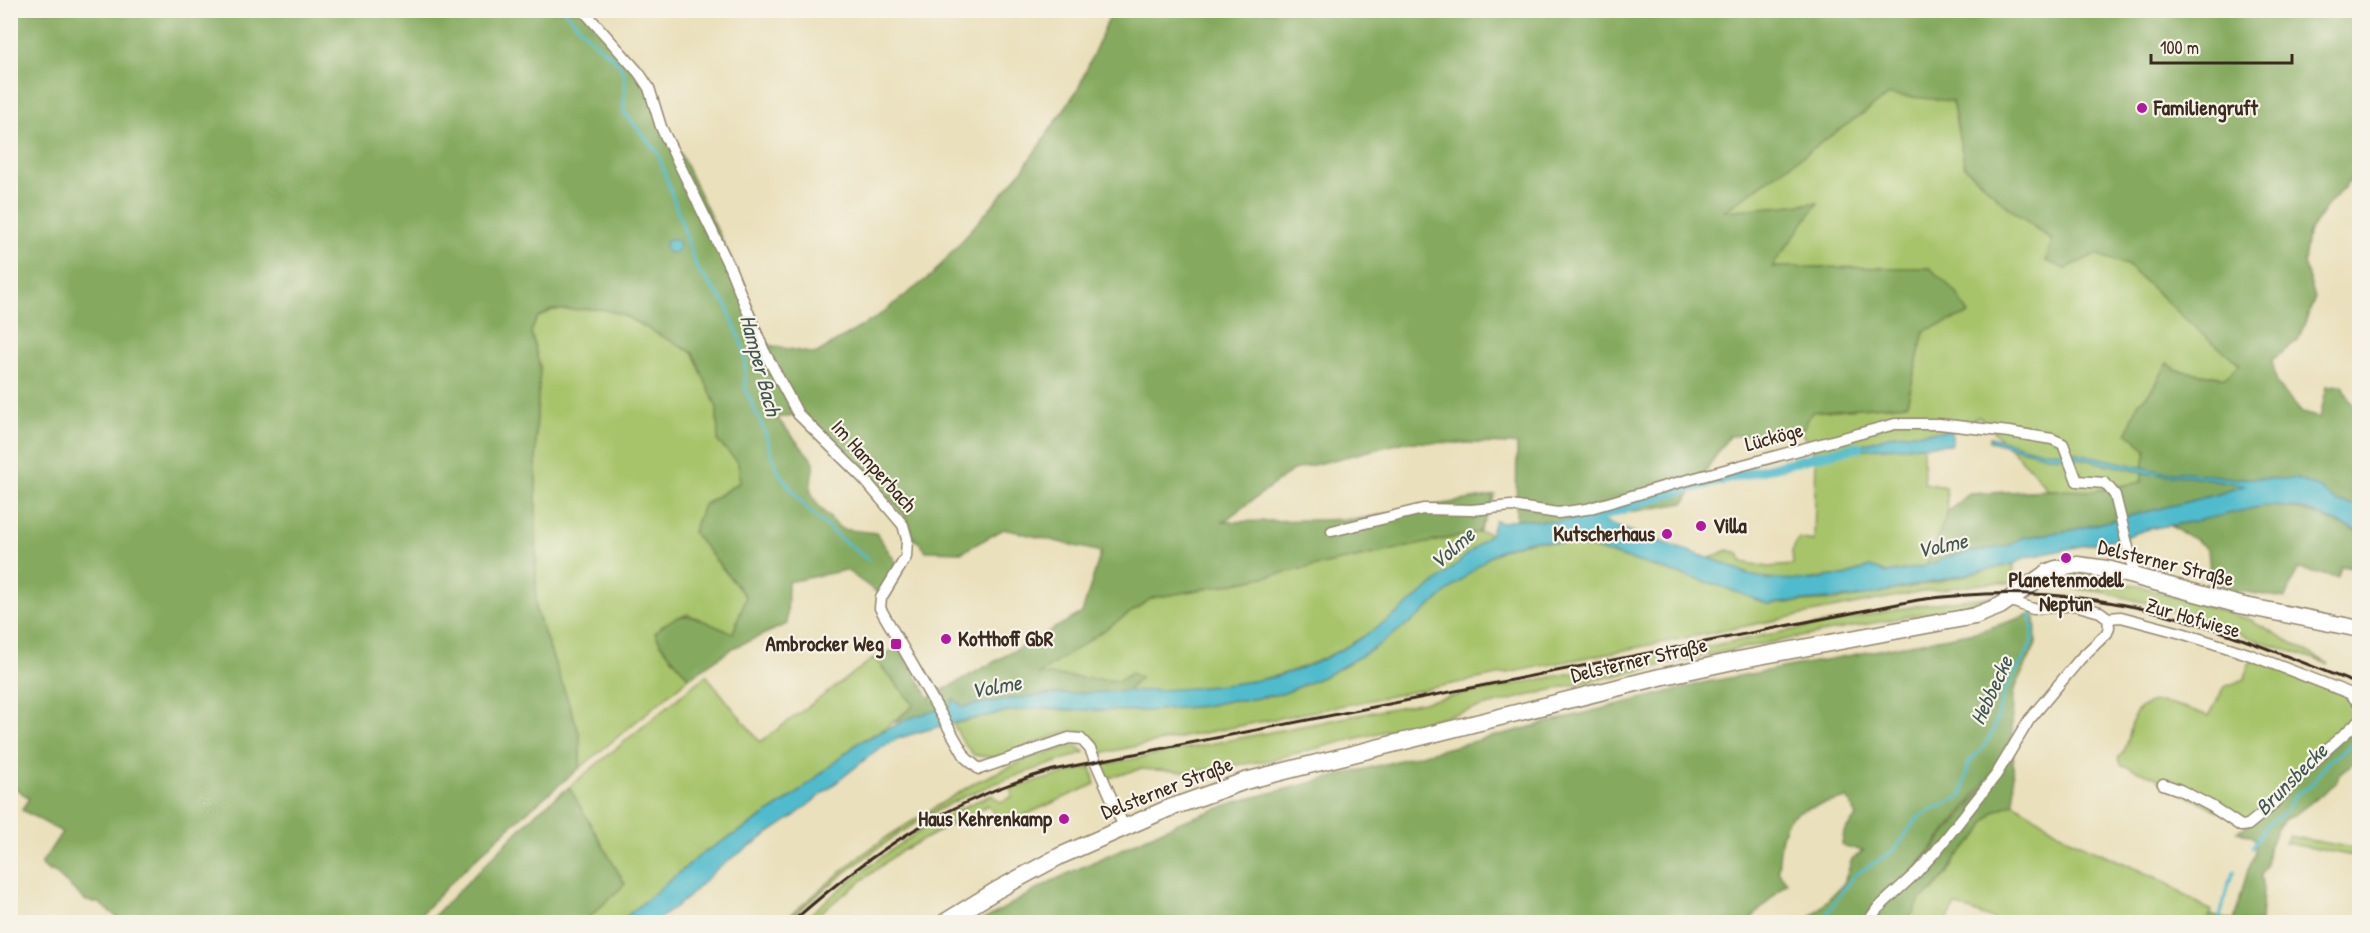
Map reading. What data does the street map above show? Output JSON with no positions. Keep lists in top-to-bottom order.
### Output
{
  "streets": {
    "main road": ["Delsterner Straße"],
    "street": ["Lücköge", "Im Hamperbach", "Zur Hofwiese"]
  },
  "crossings": [
    ["Lücköge", "Delsterner Straße"],
    ["Im Hamperbach", "Delsterner Straße"],
    ["Delsterner Straße", "Zur Hofwiese"]
  ],
  "water": [
    "Hamper Bach",
    "Volme",
    "Hebbecke",
    "Brunsbecke"
  ],
  "places": {
    "other": [
      "Familiengruft",
      "Villa",
      "Kutscherhaus",
      "Planetenmodell Neptun",
      "Kotthoff GbR",
      "Haus Kehrenkamp"
    ],
    "transit": ["Ambrocker Weg"]
  },
  "scale_bar": "100 m"
}
